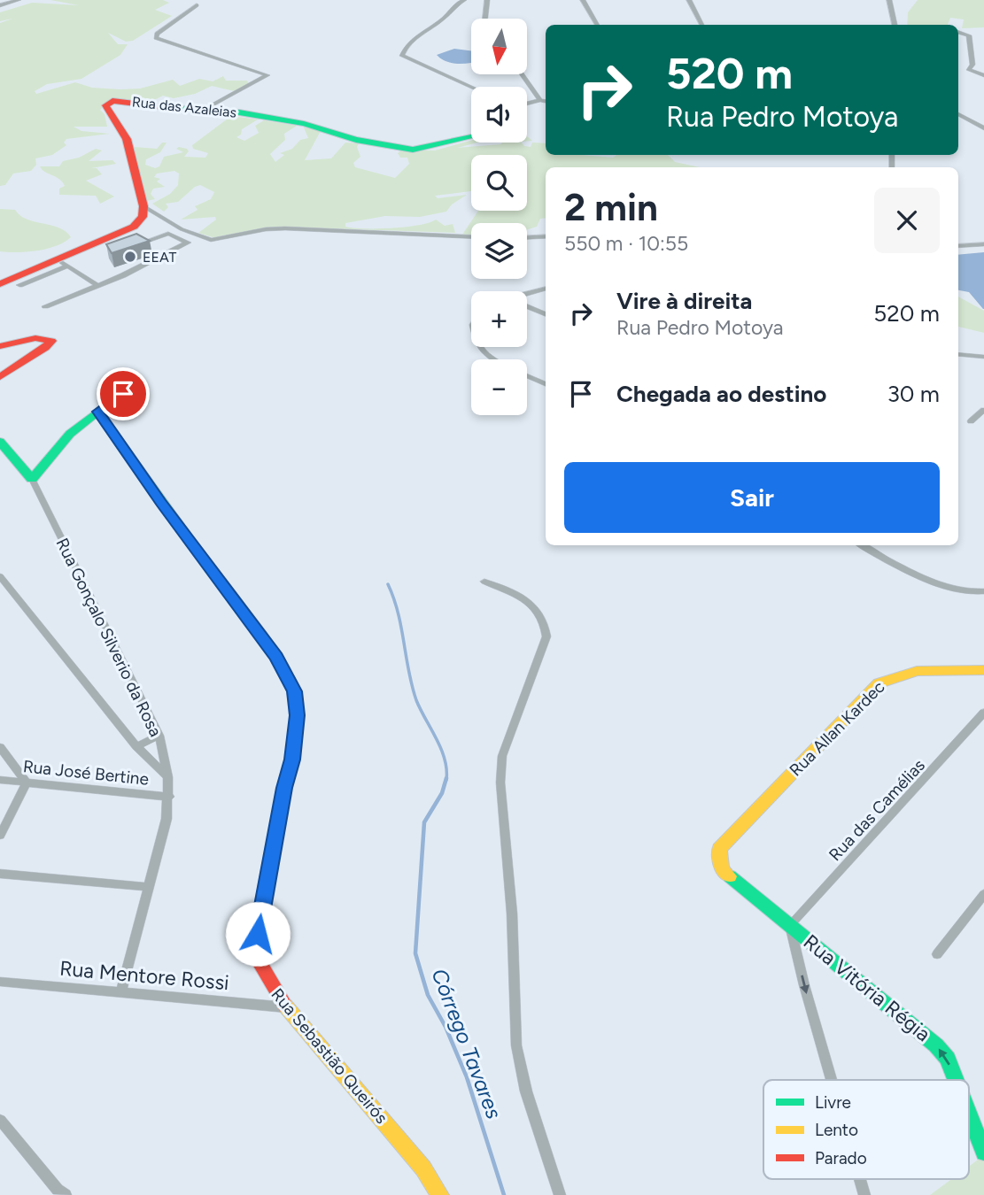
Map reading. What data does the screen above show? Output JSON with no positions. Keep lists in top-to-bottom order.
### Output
{
  "streets": {
    "street": [
      "Rua das Azaleias",
      "Rua Gonçalo Silverio da Rosa",
      "Rua Allan Kardec",
      "Rua José Bertine",
      "Rua das Camélias",
      "Rua Mentore Rossi",
      "Rua Vitória Régia",
      "Rua Sebastião Queirós"
    ]
  },
  "crossings": [
    ["Rua Gonçalo Silverio da Rosa", "Rua José Bertine"],
    ["Rua Gonçalo Silverio da Rosa", "Rua Mentore Rossi"],
    ["Rua Allan Kardec", "Rua Vitória Régia"],
    ["Rua das Camélias", "Rua Vitória Régia"],
    ["Rua Mentore Rossi", "Rua Sebastião Queirós"]
  ],
  "one_way": ["Rua Vitória Régia"],
  "water": ["Córrego Tavares"],
  "places": ["EEAT"],
  "legend": ["Livre", "Lento", "Parado"],
  "north": "bottom",
  "page": {
    "map_buttons": ["+", "−"],
    "turn": ["520 m", "Rua Pedro Motoya"],
    "heading": ["2 min", "550 m · 10:55"],
    "list": [
      {
        "name": "Vire à direita",
        "note": "Rua Pedro Motoya",
        "value": "520 m"
      },
      {
        "name": "Chegada ao destino",
        "value": "30 m"
      }
    ],
    "buttons": "Sair"
  }
}
